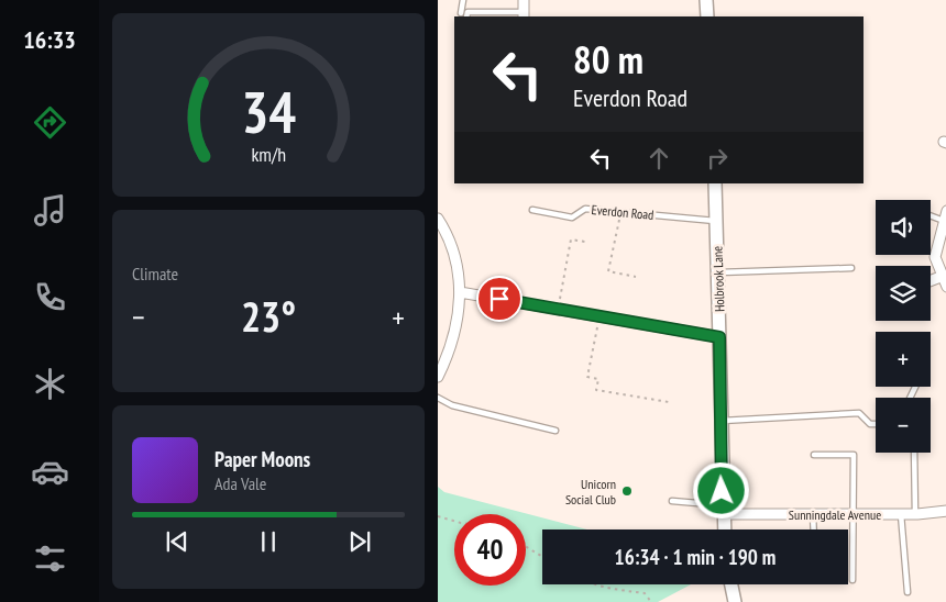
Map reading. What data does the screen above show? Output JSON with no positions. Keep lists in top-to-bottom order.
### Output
{
  "streets": {
    "street": ["Holbrook Lane", "Sunningdale Avenue"],
    "lane": ["Everdon Road"]
  },
  "crossings": [
    ["Everdon Road", "Holbrook Lane"],
    ["Holbrook Lane", "Sunningdale Avenue"]
  ],
  "places": ["Unicorn Social Club"],
  "page": {
    "tabs": "16:33",
    "turn": ["80 m", "Everdon Road"],
    "map_buttons": ["+", "−"],
    "tile": "Climate",
    "heat": ["−", "23°", "+"],
    "song": ["Paper Moons", "Ada Vale"],
    "limit": "40",
    "trip": "16:34 · 1 min · 190 m",
    "gauge": ["34", "km/h"]
  }
}
